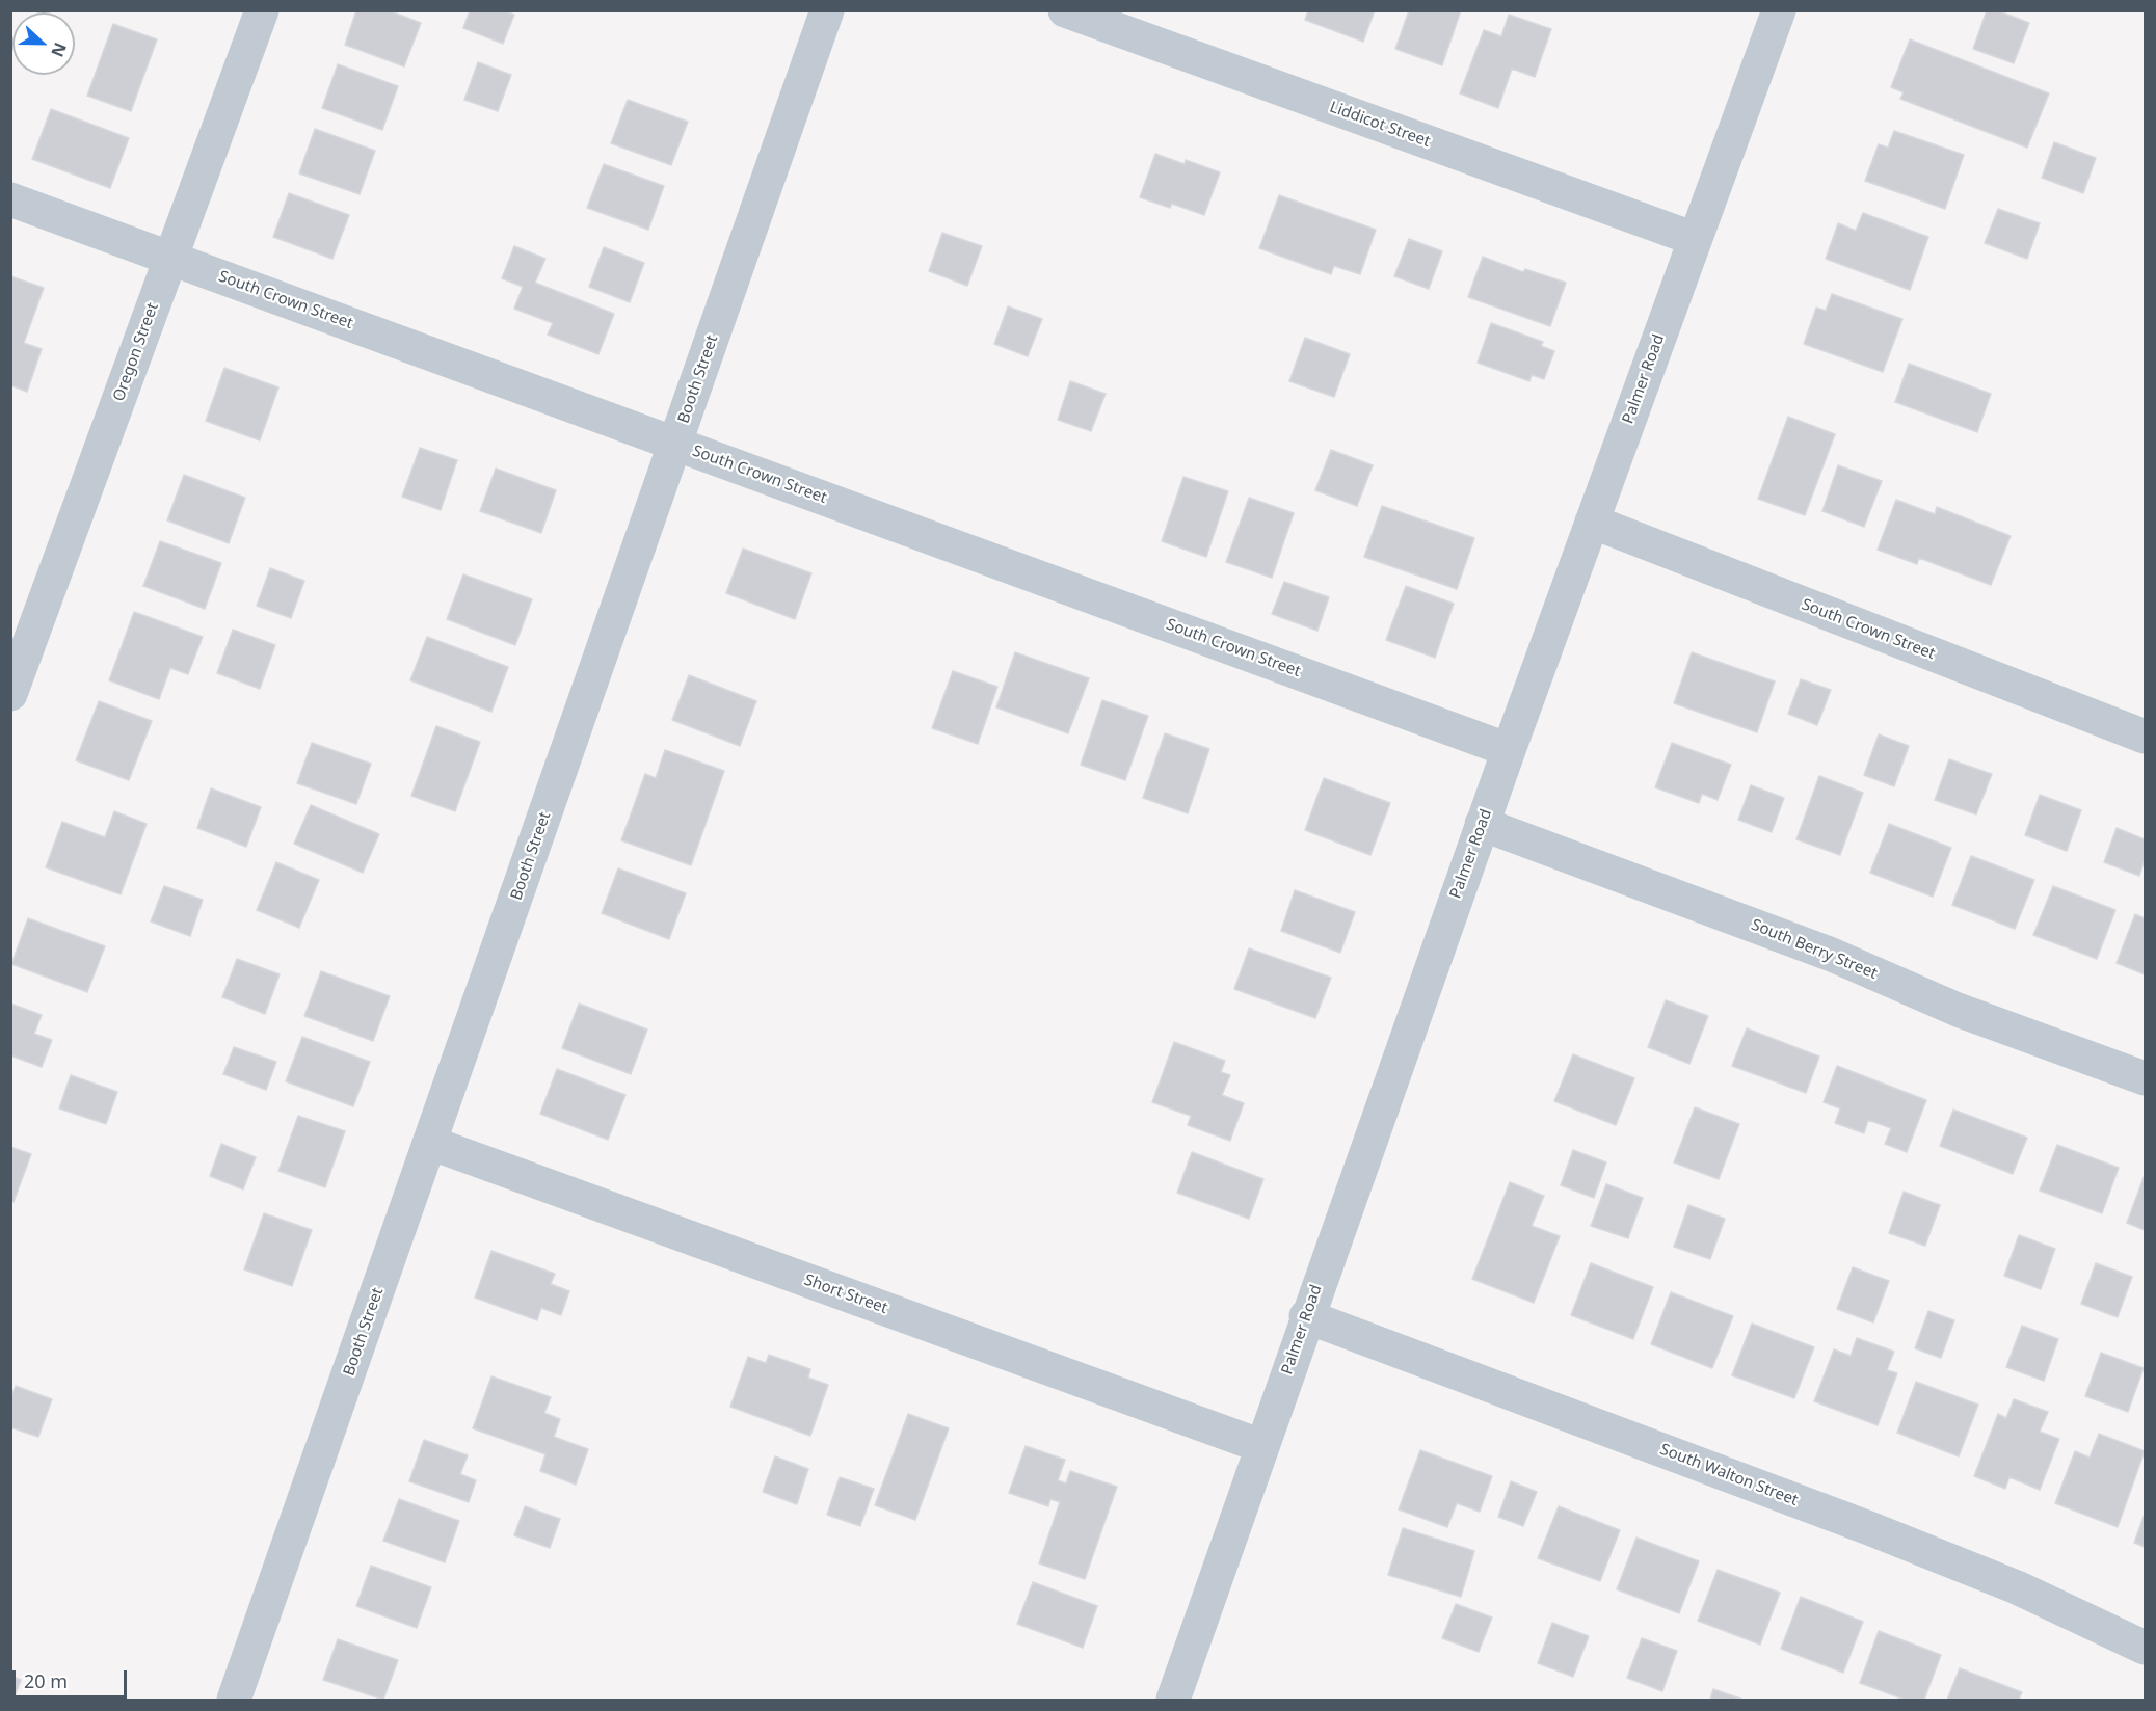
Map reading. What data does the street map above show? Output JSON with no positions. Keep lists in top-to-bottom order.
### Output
{
  "streets": {
    "street": [
      "Liddicot Street",
      "South Crown Street",
      "Oregon Street",
      "Booth Street",
      "Palmer Road",
      "South Berry Street",
      "Short Street",
      "South Walton Street"
    ]
  },
  "crossings": [
    ["Liddicot Street", "Palmer Road"],
    ["South Crown Street", "Oregon Street"],
    ["South Crown Street", "Booth Street"],
    ["South Crown Street", "Palmer Road"],
    ["Booth Street", "Short Street"],
    ["Palmer Road", "South Berry Street"],
    ["Palmer Road", "Short Street"],
    ["Palmer Road", "South Walton Street"]
  ],
  "scale_bar": "20 m",
  "north": "right"
}
